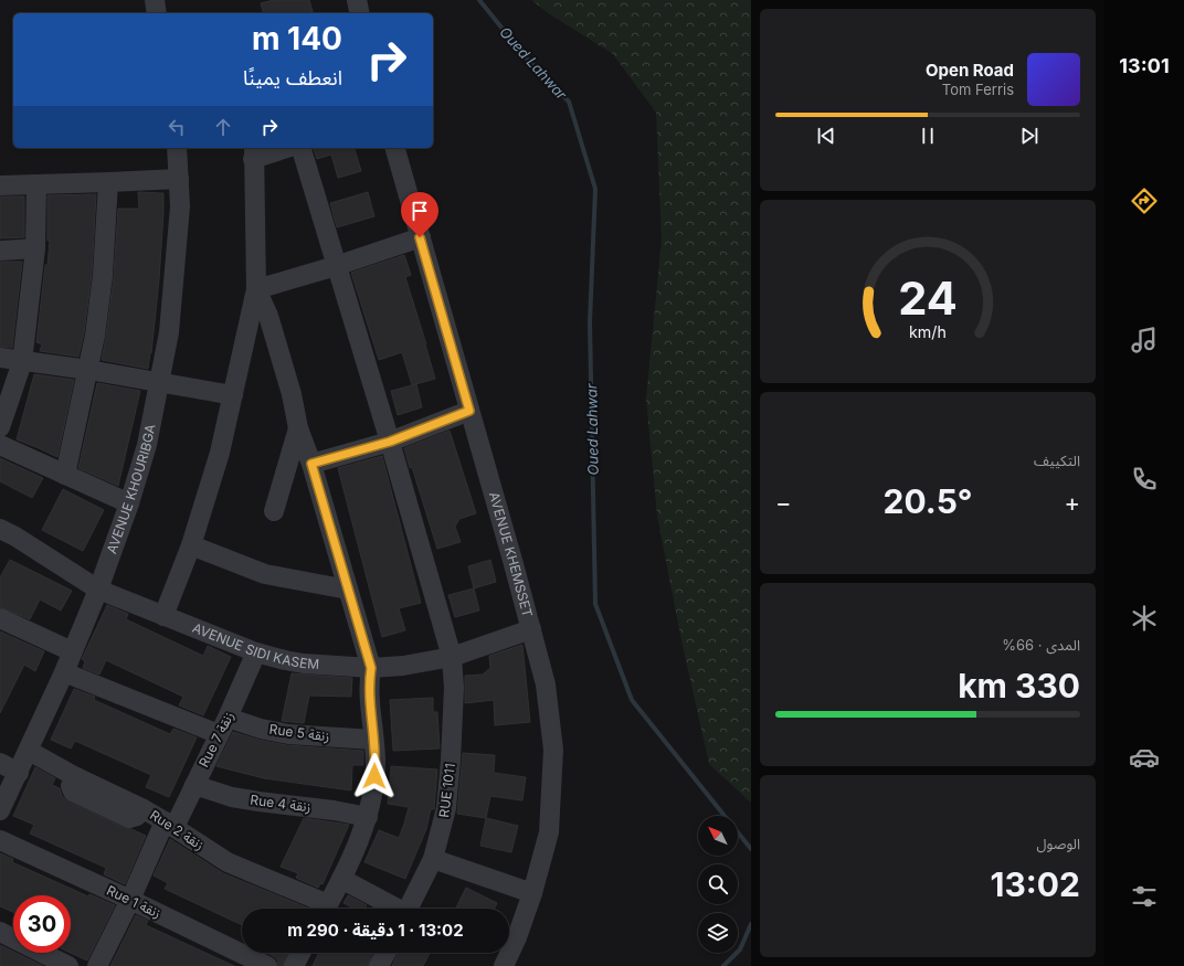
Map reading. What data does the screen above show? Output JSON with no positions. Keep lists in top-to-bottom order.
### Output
{
  "streets": {
    "street": [
      "AVENUE KHOURIBGA",
      "AVENUE KHEMSSET",
      "AVENUE SIDI KASEM",
      "Rue 5 زنقة",
      "Rue 7 زنقة",
      "RUE 1011",
      "Rue 4 زنقة",
      "Rue 2 زنقة",
      "Rue 1 زنقة"
    ]
  },
  "crossings": [
    ["AVENUE KHOURIBGA", "AVENUE SIDI KASEM"],
    ["AVENUE KHOURIBGA", "Rue 5 زنقة"],
    ["AVENUE KHOURIBGA", "Rue 2 زنقة"],
    ["AVENUE KHEMSSET", "AVENUE SIDI KASEM"],
    ["AVENUE SIDI KASEM", "Rue 7 زنقة"],
    ["AVENUE SIDI KASEM", "RUE 1011"],
    ["Rue 5 زنقة", "Rue 7 زنقة"],
    ["Rue 7 زنقة", "Rue 4 زنقة"],
    ["Rue 7 زنقة", "Rue 2 زنقة"],
    ["Rue 7 زنقة", "Rue 1 زنقة"]
  ],
  "water": ["Oued Lahwar"],
  "north": "top left",
  "page": {
    "tabs": "13:01",
    "turn": ["140 m", "انعطف يمينًا"],
    "song": ["Open Road", "Tom Ferris"],
    "tile": [
      "التكييف",
      ["المدى · 66%", "330 km"],
      ["الوصول", "13:02"]
    ],
    "heat": ["−", "20.5°", "+"],
    "limit": "30",
    "trip": "13:02 · 1 دقيقة · 290 m",
    "gauge": ["24", "km/h"]
  }
}
